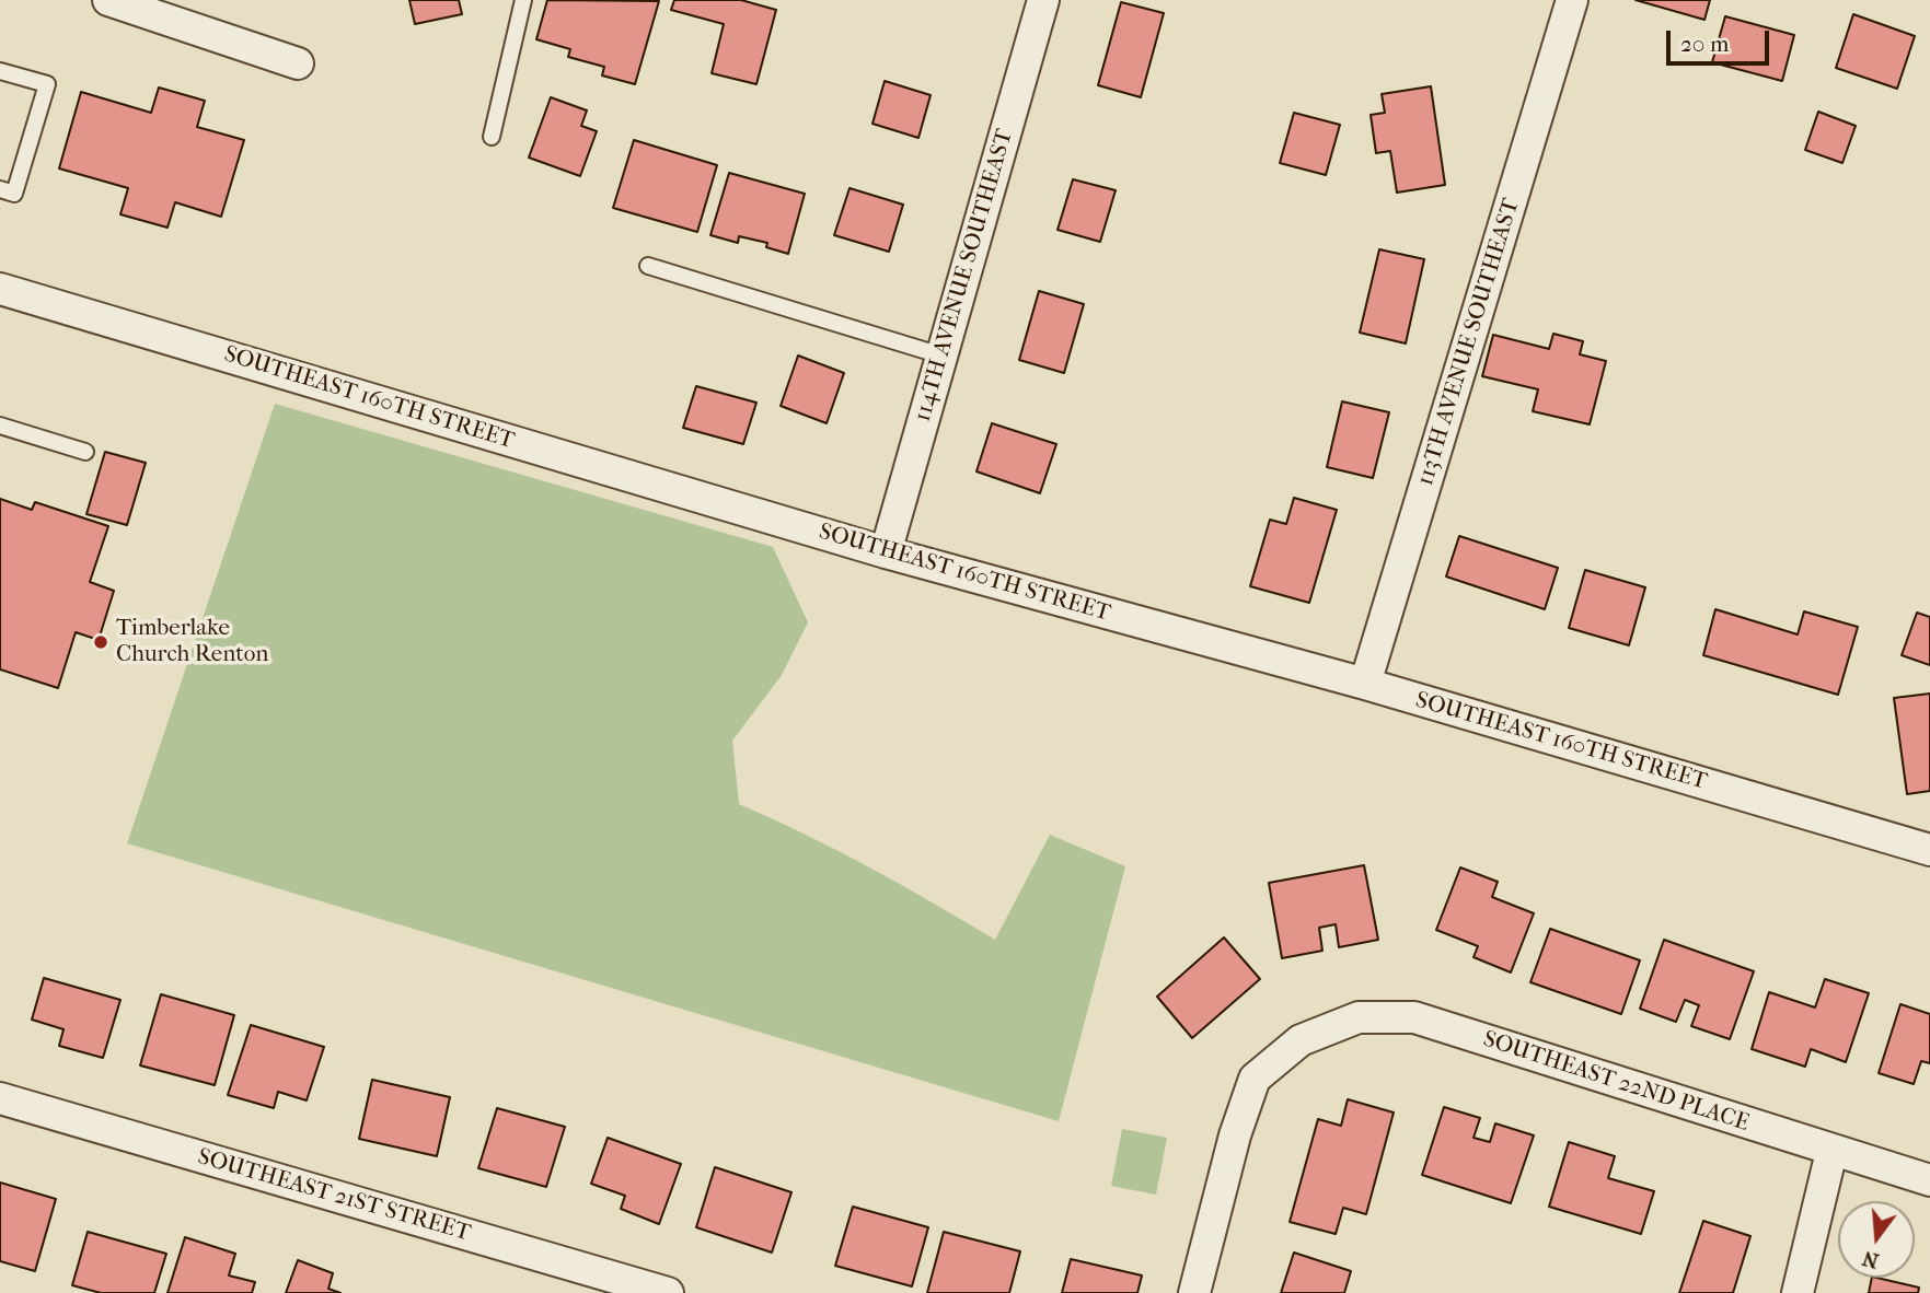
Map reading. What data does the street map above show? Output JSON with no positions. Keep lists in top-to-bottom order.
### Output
{
  "streets": {
    "street": [
      "114TH AVENUE SOUTHEAST",
      "113TH AVENUE SOUTHEAST",
      "SOUTHEAST 160TH STREET",
      "SOUTHEAST 22ND PLACE",
      "SOUTHEAST 21ST STREET"
    ]
  },
  "crossings": [
    ["114TH AVENUE SOUTHEAST", "SOUTHEAST 160TH STREET"],
    ["113TH AVENUE SOUTHEAST", "SOUTHEAST 160TH STREET"]
  ],
  "places": ["Timberlake Church Renton"],
  "scale_bar": "20 m",
  "north": "bottom"
}
